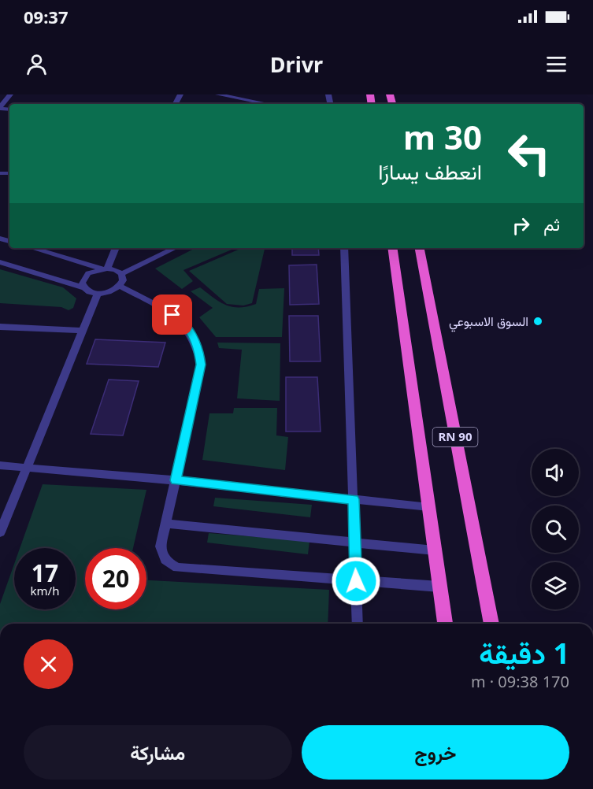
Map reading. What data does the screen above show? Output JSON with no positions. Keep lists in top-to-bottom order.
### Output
{
  "streets": {
    "highway": ["RN 90"]
  },
  "places": ["السوق الاسبوعي"],
  "page": {
    "status": "09:37",
    "header": "Drivr",
    "turn": ["30 m", "انعطف يسارًا"],
    "then": "ثم",
    "speed": "17 km/h",
    "limit": "20",
    "heading": ["1 دقيقة", "170 m · 09:38"],
    "buttons": ["خروج", "مشاركة"]
  }
}
